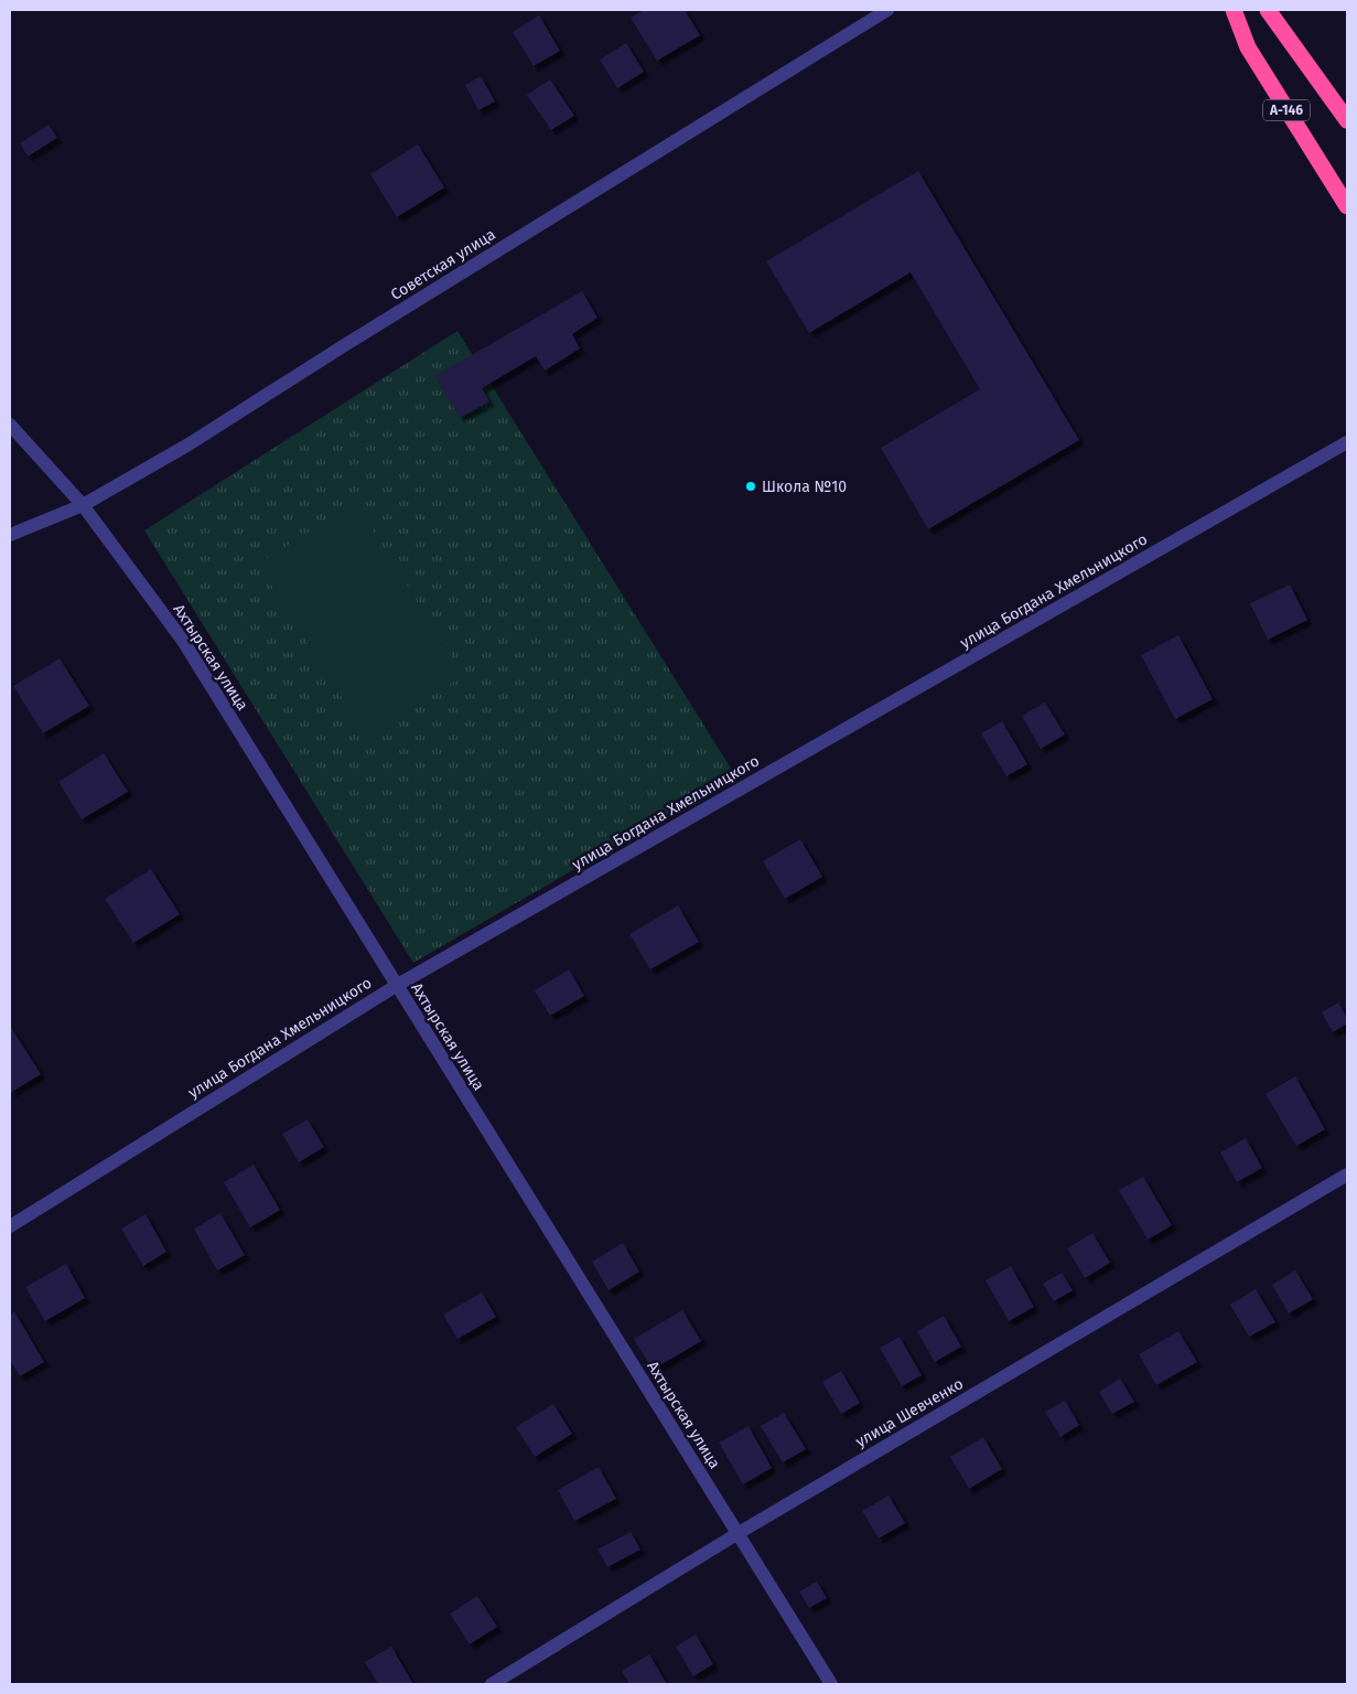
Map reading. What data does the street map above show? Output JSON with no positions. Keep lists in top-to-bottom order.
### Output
{
  "streets": {
    "highway": ["А-146"],
    "street": [
      "Советская улица",
      "улица Богдана Хмельницкого",
      "Ахтырская улица",
      "улица Шевченко"
    ]
  },
  "crossings": [
    ["Советская улица", "Ахтырская улица"],
    ["улица Богдана Хмельницкого", "Ахтырская улица"],
    ["Ахтырская улица", "улица Шевченко"]
  ],
  "places": ["Школа №10"]
}
